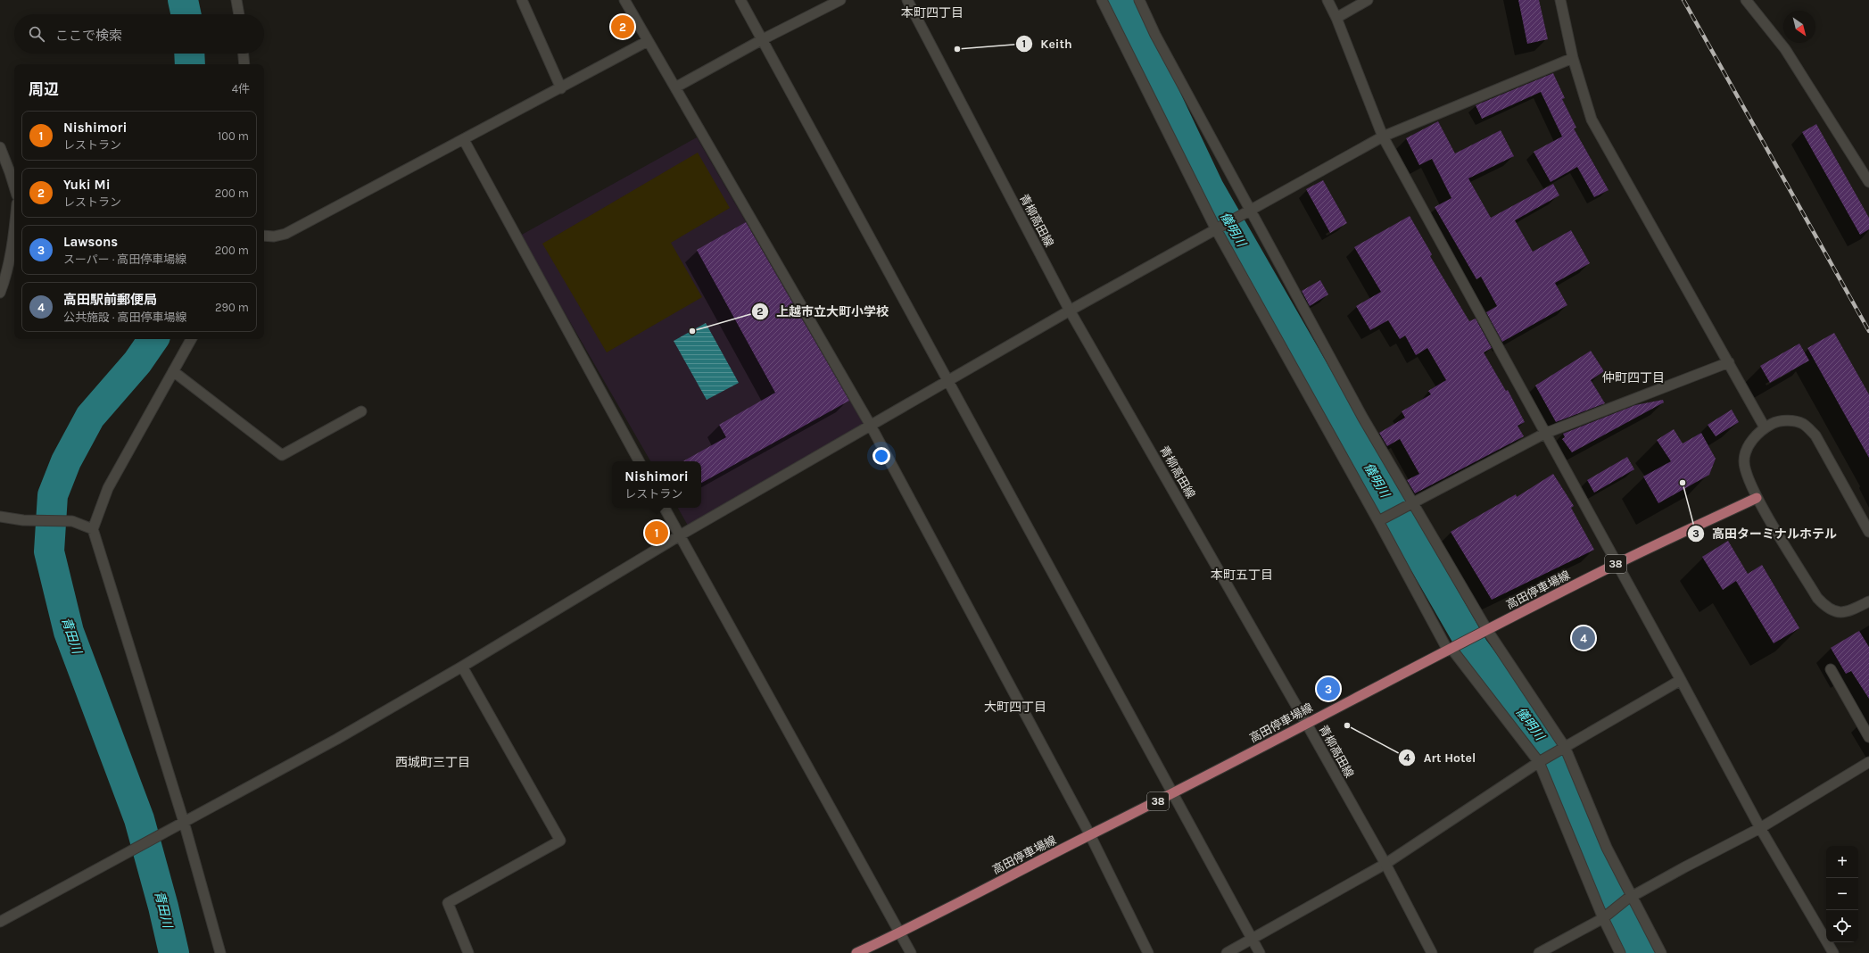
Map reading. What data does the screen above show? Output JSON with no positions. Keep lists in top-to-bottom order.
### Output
{
  "streets": {
    "main road": ["38", "高田停車場線"],
    "street": ["青柳高田線"]
  },
  "crossings": [
    ["青柳高田線", "高田停車場線"]
  ],
  "districts": [
    "本町四丁目",
    "仲町四丁目",
    "本町五丁目",
    "大町四丁目",
    "西城町三丁目"
  ],
  "water": ["儀明川", "青田川"],
  "places": [
    "Keith",
    "上越市立大町小学校",
    "高田ターミナルホテル",
    "Art Hotel"
  ],
  "north": "bottom right",
  "page": {
    "pins": [
      "2",
      "1",
      "4",
      "3"
    ],
    "search": "ここで検索",
    "heading": ["周辺", "4件"],
    "list": [
      {
        "mark": "1",
        "name": "Nishimori",
        "note": "レストラン",
        "value": "100 m"
      },
      {
        "mark": "2",
        "name": "Yuki Mi",
        "note": "レストラン",
        "value": "200 m"
      },
      {
        "mark": "3",
        "name": "Lawsons",
        "note": "スーパー · 高田停車場線",
        "value": "200 m"
      },
      {
        "mark": "4",
        "name": "高田駅前郵便局",
        "note": "公共施設 · 高田停車場線",
        "value": "290 m"
      }
    ],
    "popup": ["Nishimori", "レストラン"],
    "map_buttons": ["+", "−"]
  }
}
